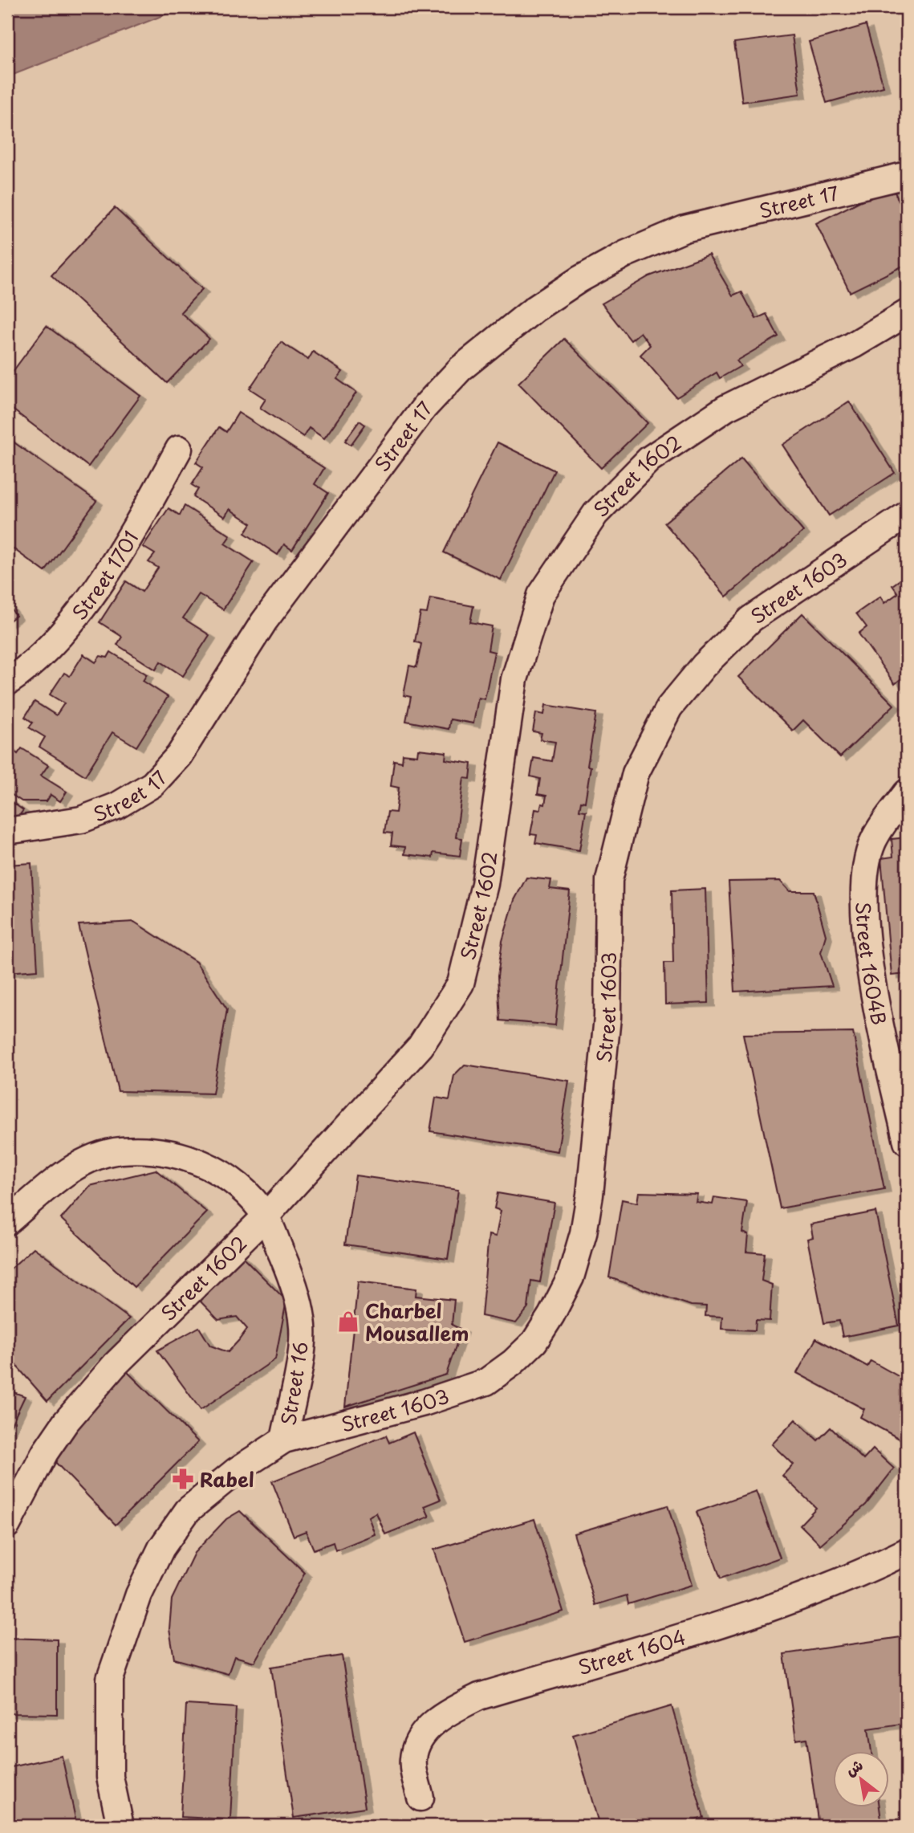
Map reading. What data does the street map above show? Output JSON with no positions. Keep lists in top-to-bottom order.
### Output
{
  "streets": {
    "street": [
      "Street 17",
      "Street 1602",
      "Street 1701",
      "Street 1603",
      "Street 1604B",
      "Street 16",
      "Street 1604"
    ]
  },
  "crossings": [
    ["Street 1602", "Street 16"],
    ["Street 1603", "Street 16"]
  ],
  "places": {
    "shop": ["Charbel Mousallem"],
    "pharmacy": ["Rabel"]
  },
  "north": "top left"
}
